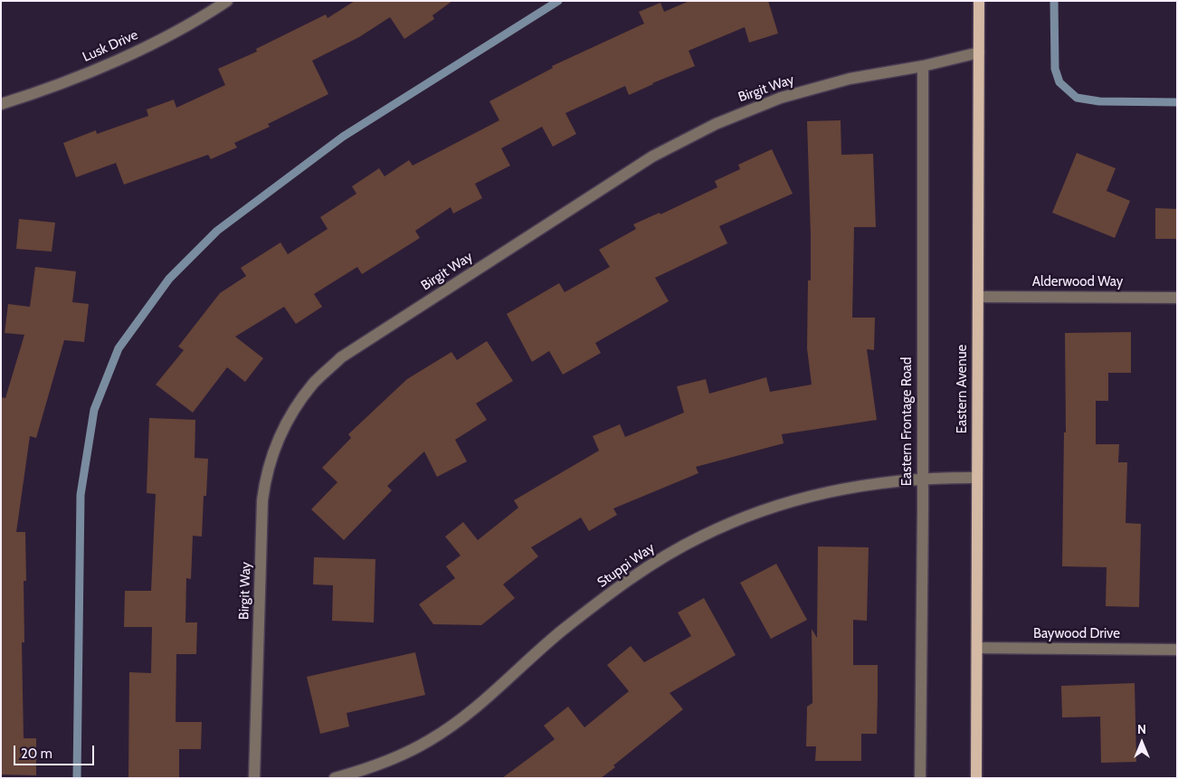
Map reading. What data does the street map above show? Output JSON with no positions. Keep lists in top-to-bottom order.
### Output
{
  "streets": {
    "main road": ["Eastern Avenue"],
    "street": [
      "Lusk Drive",
      "Birgit Way",
      "Alderwood Way",
      "Eastern Frontage Road",
      "Stuppi Way",
      "Baywood Drive"
    ]
  },
  "crossings": [
    ["Birgit Way", "Eastern Avenue"],
    ["Birgit Way", "Eastern Frontage Road"],
    ["Alderwood Way", "Eastern Avenue"],
    ["Eastern Avenue", "Stuppi Way"],
    ["Eastern Avenue", "Baywood Drive"],
    ["Eastern Frontage Road", "Stuppi Way"]
  ],
  "scale_bar": "20 m",
  "north": "top"
}
